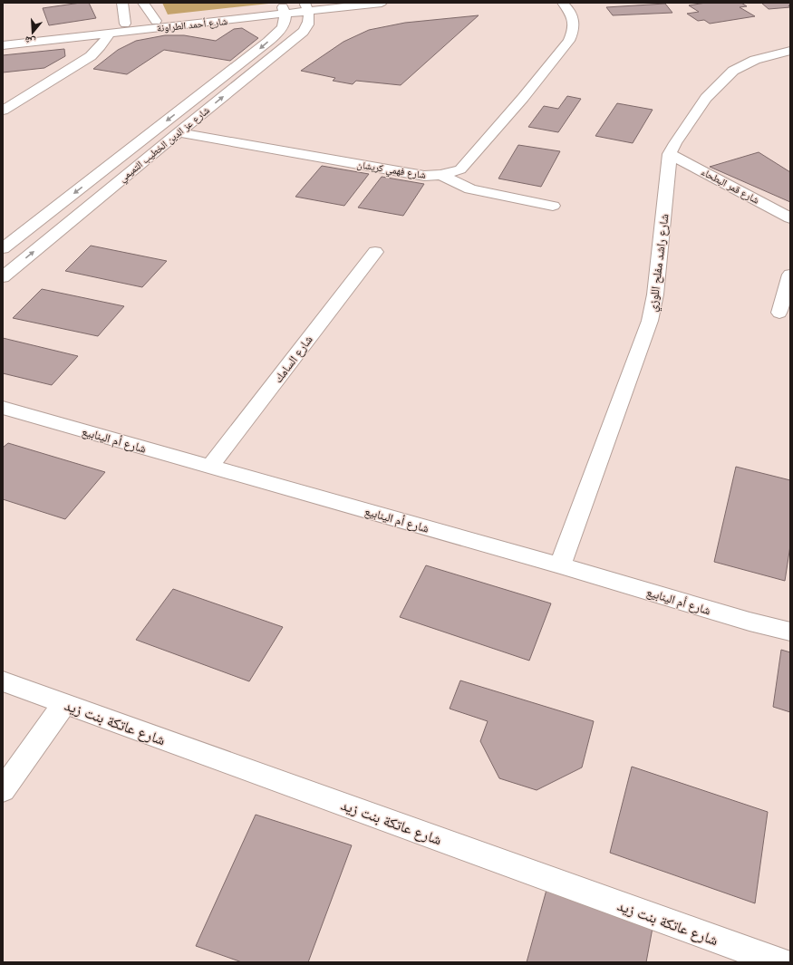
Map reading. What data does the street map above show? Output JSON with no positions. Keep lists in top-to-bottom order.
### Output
{
  "streets": {
    "street": [
      "شارع أحمد الطراونة",
      "شارع عز الدين الخطيب التميمي",
      "شارع فهمي كريشان",
      "شارع قمر البطحاء",
      "شارع راشد مفلح اللوزي",
      "شارع السامك",
      "شارع أم الينابيع",
      "شارع عاتكة بنت زيد"
    ]
  },
  "crossings": [
    ["شارع أحمد الطراونة", "شارع عز الدين الخطيب التميمي"],
    ["شارع عز الدين الخطيب التميمي", "شارع فهمي كريشان"],
    ["شارع قمر البطحاء", "شارع راشد مفلح اللوزي"],
    ["شارع راشد مفلح اللوزي", "شارع أم الينابيع"],
    ["شارع السامك", "شارع أم الينابيع"]
  ],
  "north": "bottom"
}
